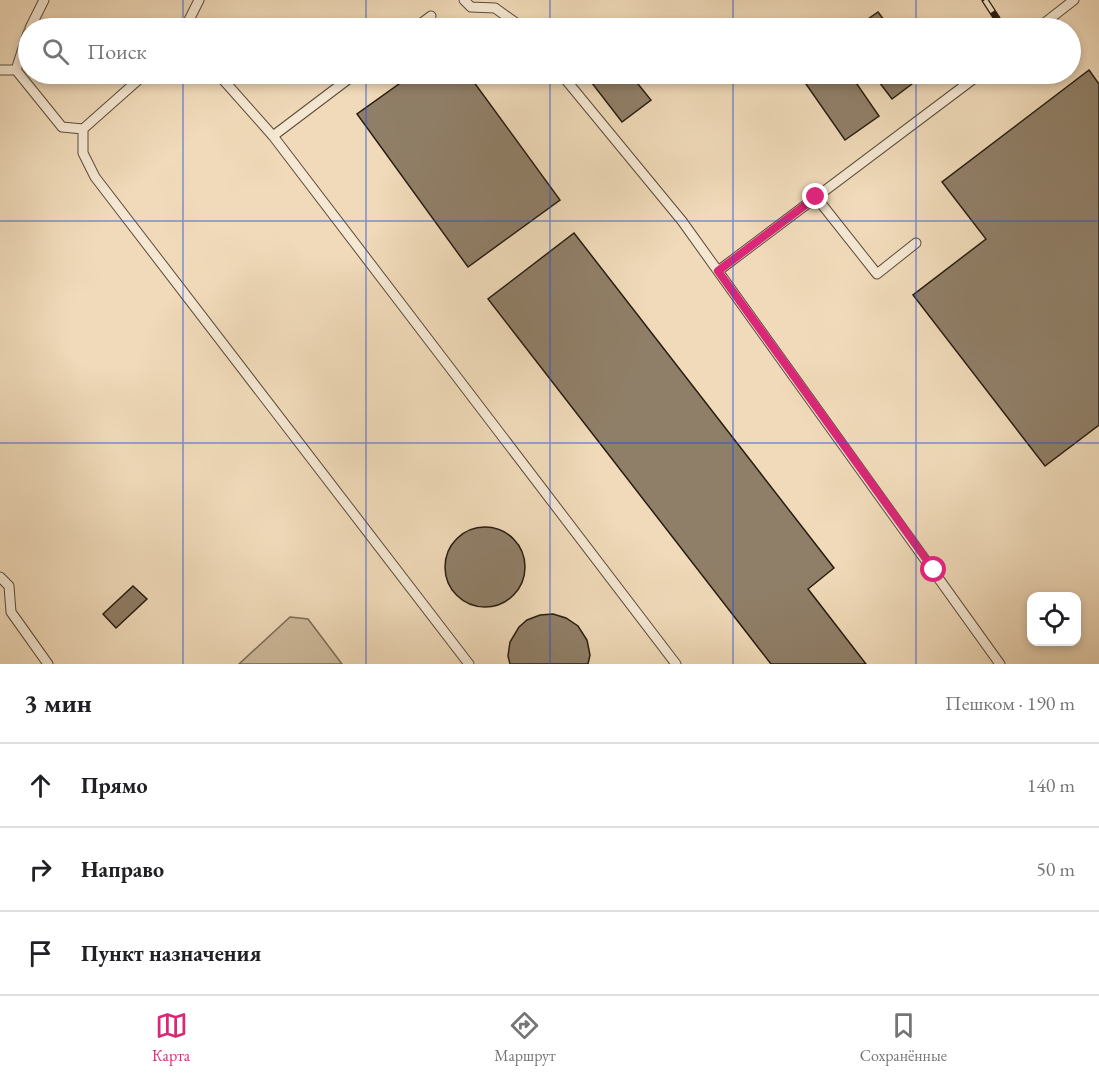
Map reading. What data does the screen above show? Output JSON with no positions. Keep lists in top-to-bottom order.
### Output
{
  "page": {
    "search": "Поиск",
    "heading": ["3 мин", "Пешком · 190 m"],
    "list": [
      ["Прямо", "140 m"],
      ["Направо", "50 m"],
      "Пункт назначения"
    ],
    "nav": ["Карта", "Маршрут", "Сохранённые"]
  }
}
